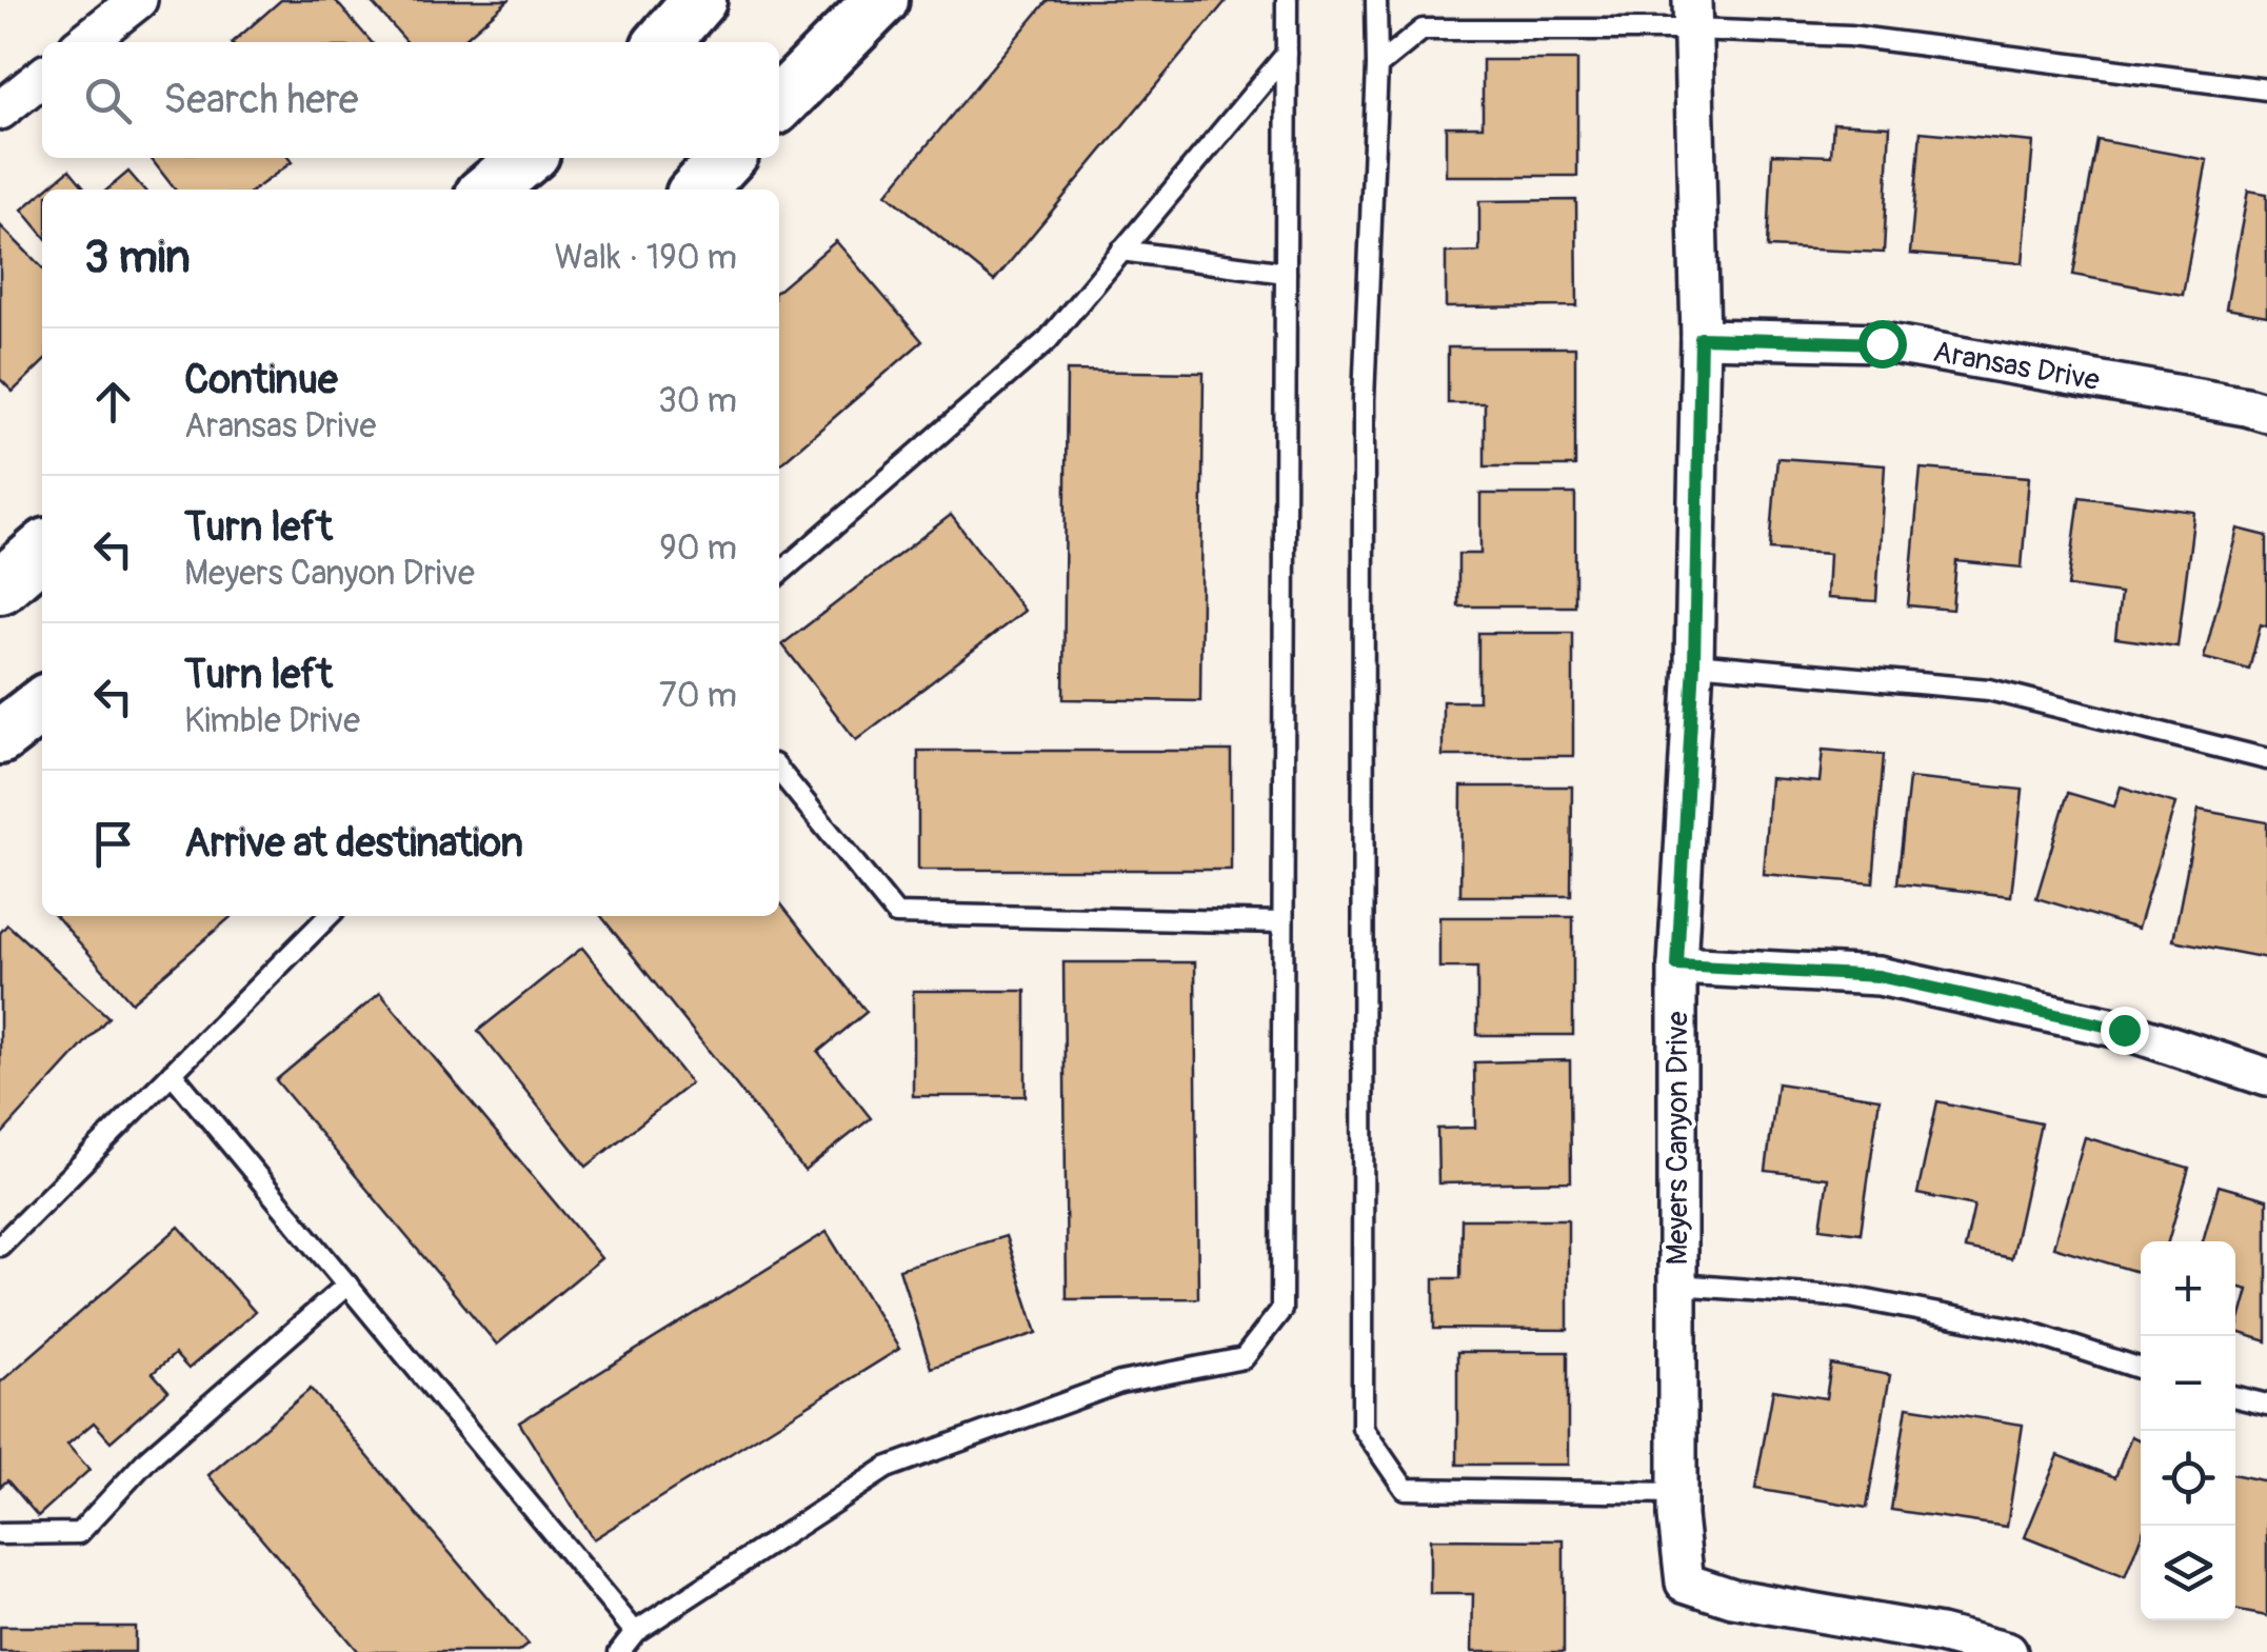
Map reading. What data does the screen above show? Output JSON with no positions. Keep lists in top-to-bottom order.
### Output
{
  "streets": {
    "street": ["Aransas Drive", "Meyers Canyon Drive"]
  },
  "crossings": [
    ["Aransas Drive", "Meyers Canyon Drive"]
  ],
  "page": {
    "search": "Search here",
    "heading": ["3 min", "Walk · 190 m"],
    "list": [
      ["Continue", "Aransas Drive", "30 m"],
      ["Turn left", "Meyers Canyon Drive", "90 m"],
      ["Turn left", "Kimble Drive", "70 m"],
      "Arrive at destination"
    ],
    "map_buttons": ["+", "−"]
  }
}
